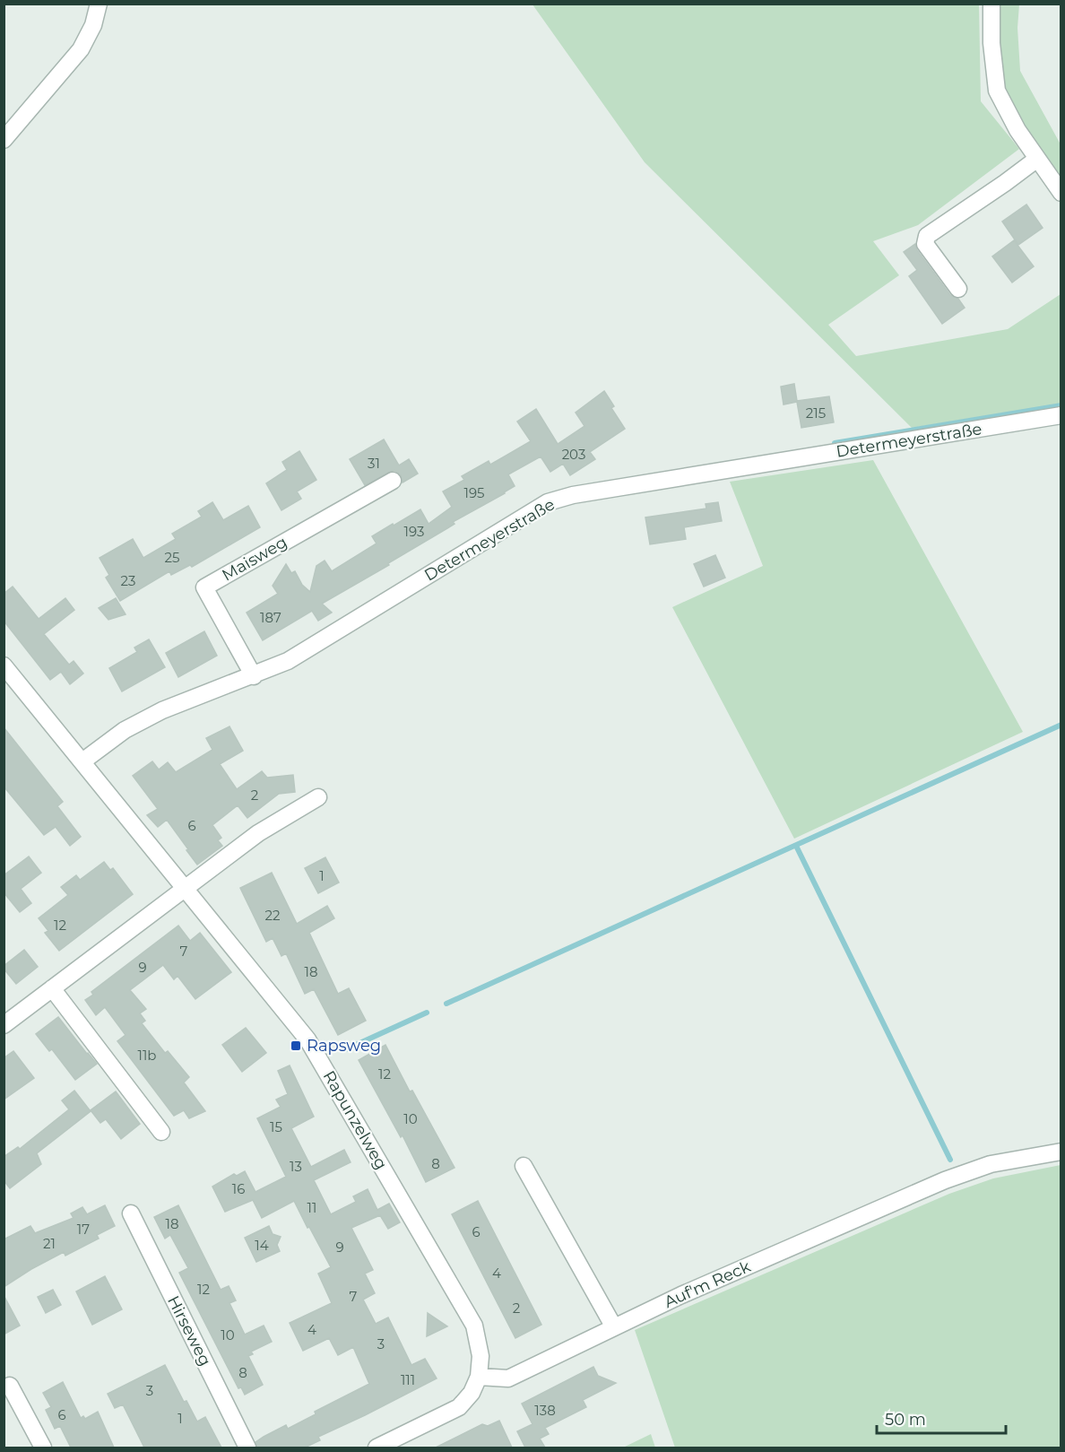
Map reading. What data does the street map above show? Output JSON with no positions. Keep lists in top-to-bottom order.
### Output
{
  "streets": {
    "street": [
      "Determeyerstraße",
      "Maisweg",
      "Rapunzelweg",
      "Auf'm Reck",
      "Hirseweg"
    ]
  },
  "crossings": [
    ["Determeyerstraße", "Maisweg"],
    ["Determeyerstraße", "Rapunzelweg"],
    ["Rapunzelweg", "Auf'm Reck"]
  ],
  "places": {
    "transit": ["Rapsweg"]
  },
  "house_numbers": [
    "215",
    "203",
    "31",
    "195",
    "193",
    "25",
    "23",
    "187",
    "2",
    "6",
    "1",
    "22",
    "12",
    "7",
    "9",
    "18",
    "11b",
    "12",
    "10",
    "15",
    "8",
    "13",
    "16",
    "11",
    "18",
    "17",
    "6",
    "21",
    "14",
    "9",
    "4",
    "12",
    "7",
    "2",
    "4",
    "10",
    "3",
    "8",
    "111",
    "3",
    "138",
    "6",
    "1"
  ],
  "scale_bar": "50 m"
}
